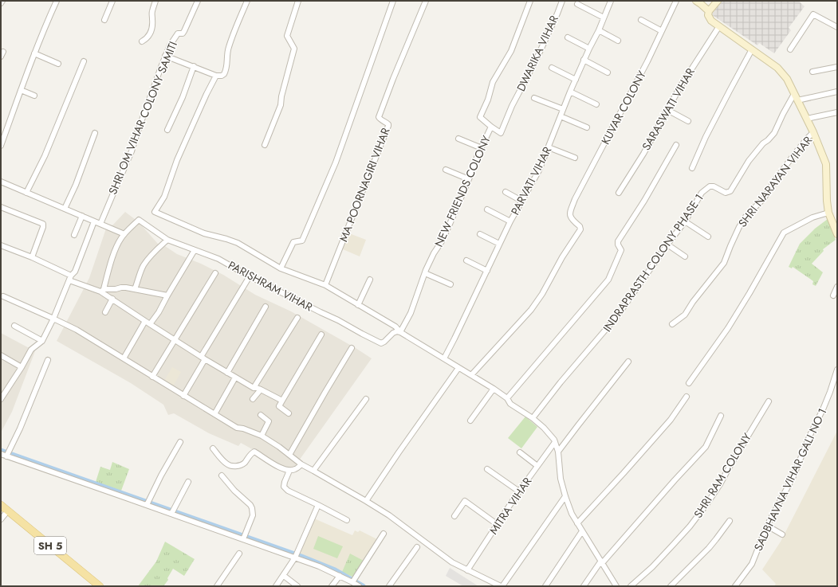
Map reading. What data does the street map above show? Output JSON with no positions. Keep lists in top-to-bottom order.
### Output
{
  "streets": {
    "main road": ["SH 5"],
    "street": [
      "DWARIKA VIHAR",
      "KUVAR COLONY",
      "SARASWATI VIHAR",
      "SHRI OM VIHAR COLONY SAMITI",
      "PARVATI VIHAR",
      "SHRI NARAYAN VIHAR",
      "MA POORNAGIRI VIHAR",
      "NEW FRIENDS COLONY",
      "INDRAPRASTH COLONY PHASE 1",
      "PARISHRAM VIHAR",
      "SHRI RAM COLONY",
      "SADBHAVNA VIHAR GALI NO 1",
      "MITRA VIHAR"
    ]
  },
  "crossings": [
    ["DWARIKA VIHAR", "NEW FRIENDS COLONY"],
    ["NEW FRIENDS COLONY", "PARISHRAM VIHAR"]
  ]
}
